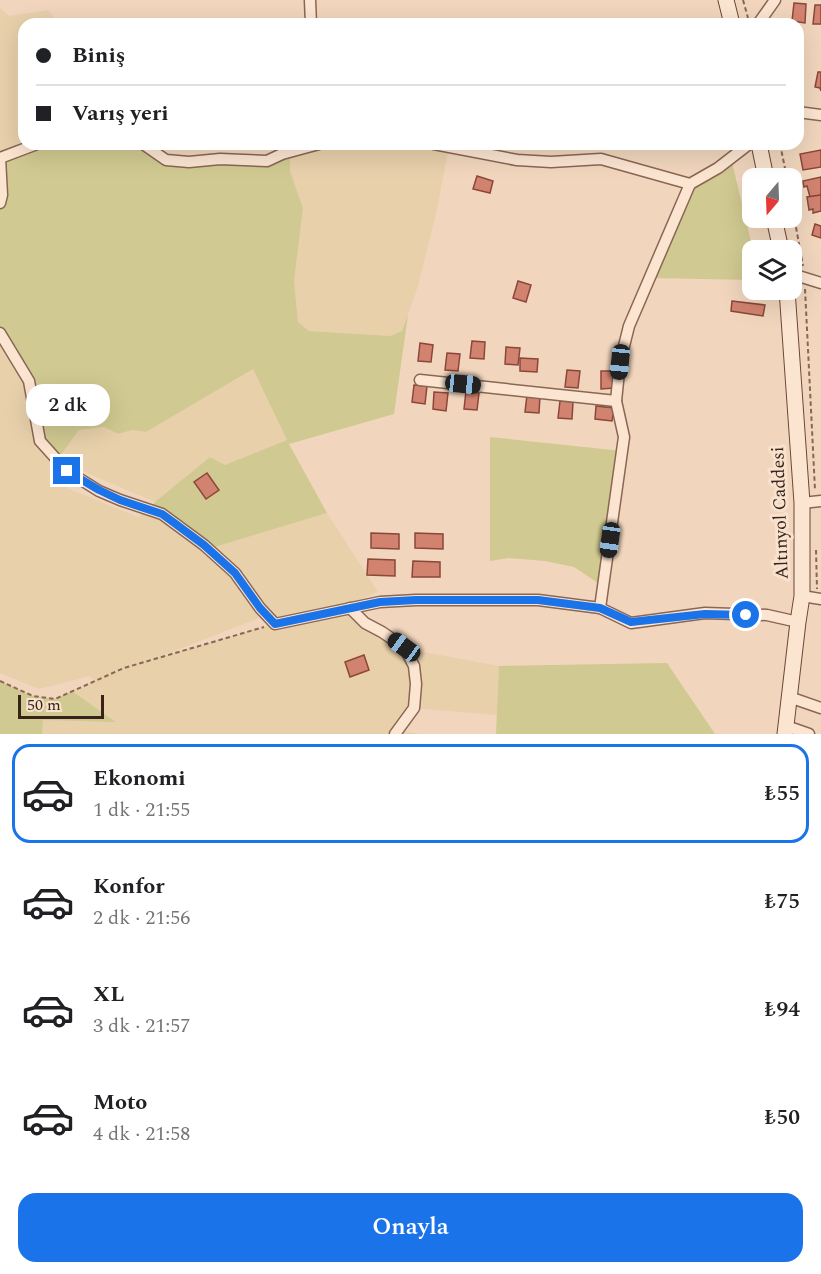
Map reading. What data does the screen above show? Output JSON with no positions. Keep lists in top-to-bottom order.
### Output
{
  "streets": {
    "main road": ["Altınyol Caddesi"]
  },
  "scale_bar": "50 m",
  "north": "bottom",
  "page": {
    "banner": ["Biniş", "Varış yeri"],
    "bubble": "2 dk",
    "scale": "50 m",
    "list": [
      {
        "name": "Ekonomi",
        "note": "1 dk · 21:55",
        "value": "₺55"
      },
      {
        "name": "Konfor",
        "note": "2 dk · 21:56",
        "value": "₺75"
      },
      {
        "name": "XL",
        "note": "3 dk · 21:57",
        "value": "₺94"
      },
      {
        "name": "Moto",
        "note": "4 dk · 21:58",
        "value": "₺50"
      }
    ],
    "buttons": "Onayla"
  }
}
